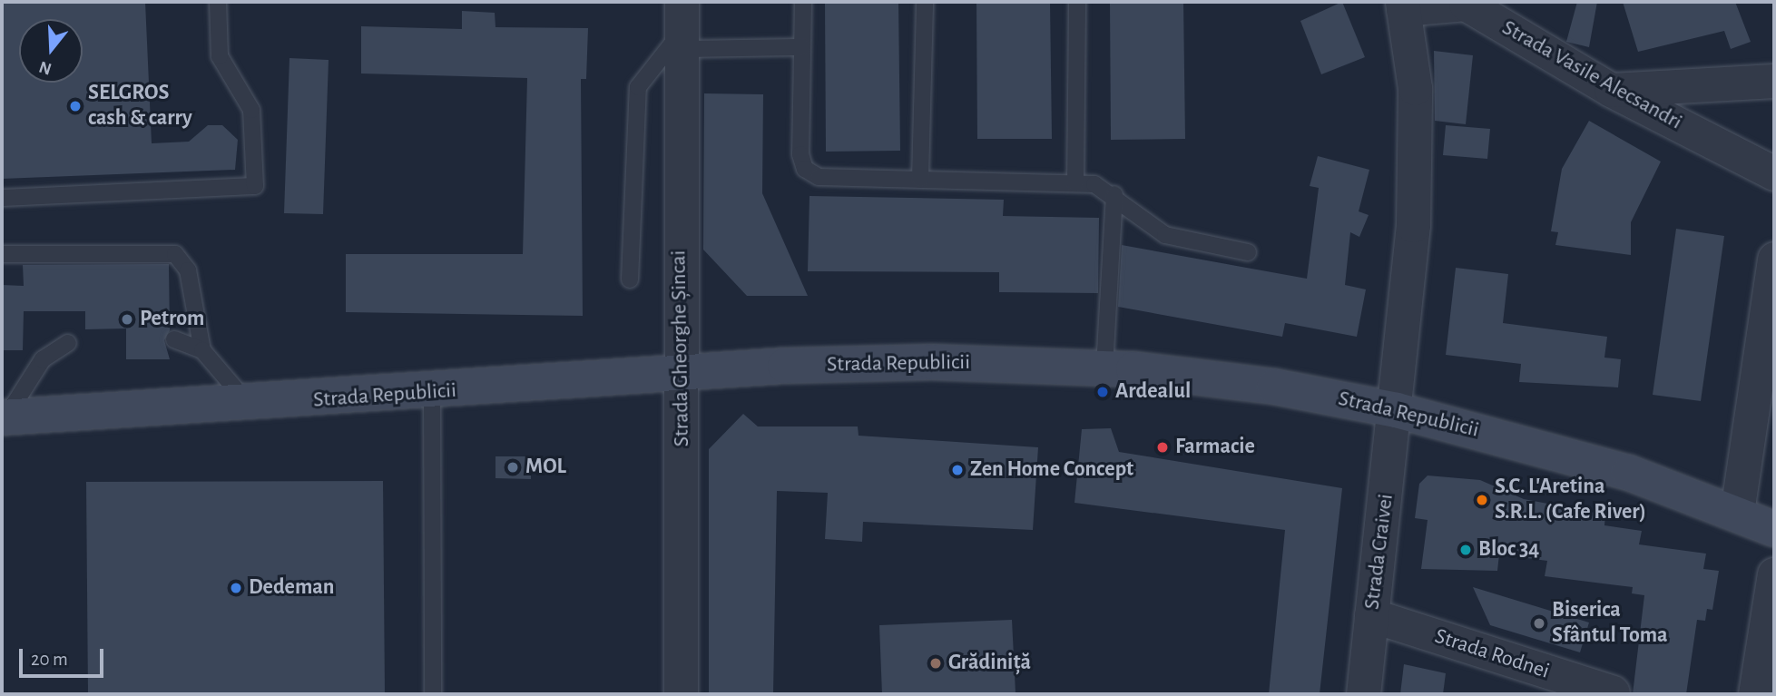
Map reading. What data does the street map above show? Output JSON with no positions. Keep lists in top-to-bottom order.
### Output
{
  "streets": {
    "main road": ["Strada Republicii"],
    "street": [
      "Strada Vasile Alecsandri",
      "Strada Gheorghe Șincai",
      "Strada Craivei",
      "Strada Rodnei"
    ]
  },
  "crossings": [
    ["Strada Vasile Alecsandri", "Strada Republicii"],
    ["Strada Vasile Alecsandri", "Strada Craivei"],
    ["Strada Gheorghe Șincai", "Strada Republicii"],
    ["Strada Republicii", "Strada Craivei"],
    ["Strada Craivei", "Strada Rodnei"]
  ],
  "places": [
    "SELGROS cash & carry",
    "Petrom",
    "Ardealul",
    "Farmacie",
    "MOL",
    "Zen Home Concept",
    "S.C. L'Aretina S.R.L. (Cafe River)",
    "Bloc 34",
    "Dedeman",
    "Biserica Sfântul Toma",
    "Grădiniță"
  ],
  "scale_bar": "20 m",
  "north": "bottom"
}
